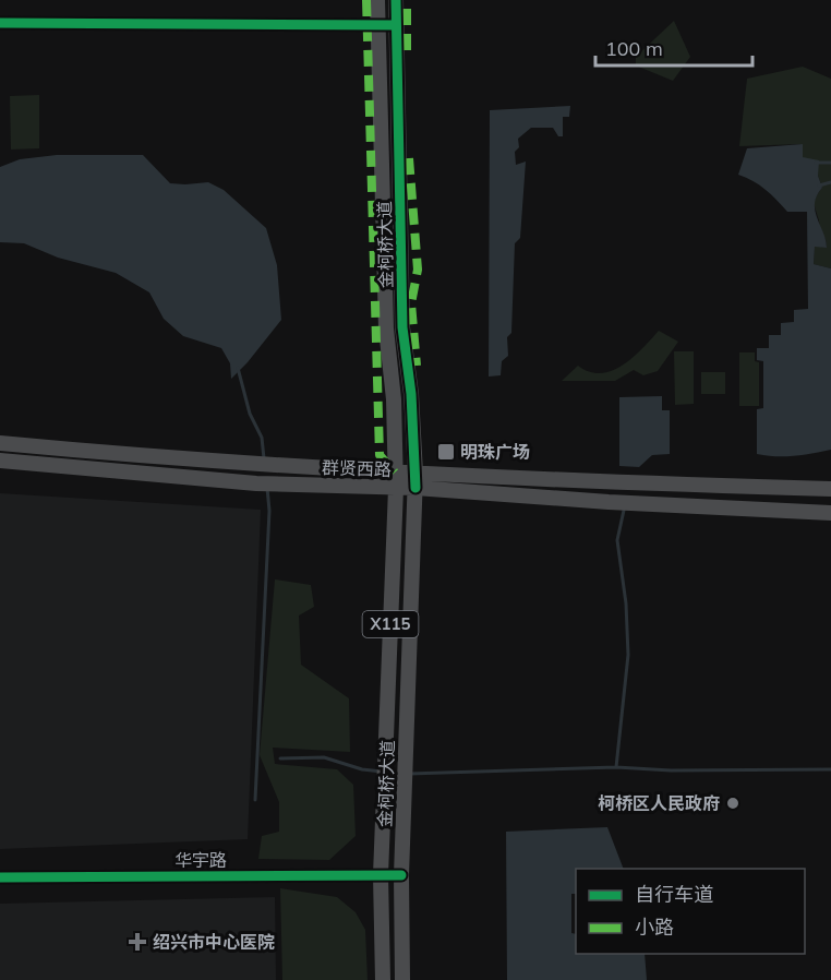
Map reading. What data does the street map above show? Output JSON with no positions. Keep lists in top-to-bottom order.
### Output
{
  "streets": {
    "main road": ["金柯桥大道", "群贤西路", "X115"],
    "street": ["华宇路"]
  },
  "crossings": [
    ["金柯桥大道", "群贤西路"],
    ["金柯桥大道", "华宇路"]
  ],
  "places": {
    "transit": ["明珠广场"],
    "other": ["柯桥区人民政府"],
    "health": ["绍兴市中心医院"]
  },
  "legend": ["自行车道", "小路"],
  "scale_bar": "100 m"
}
